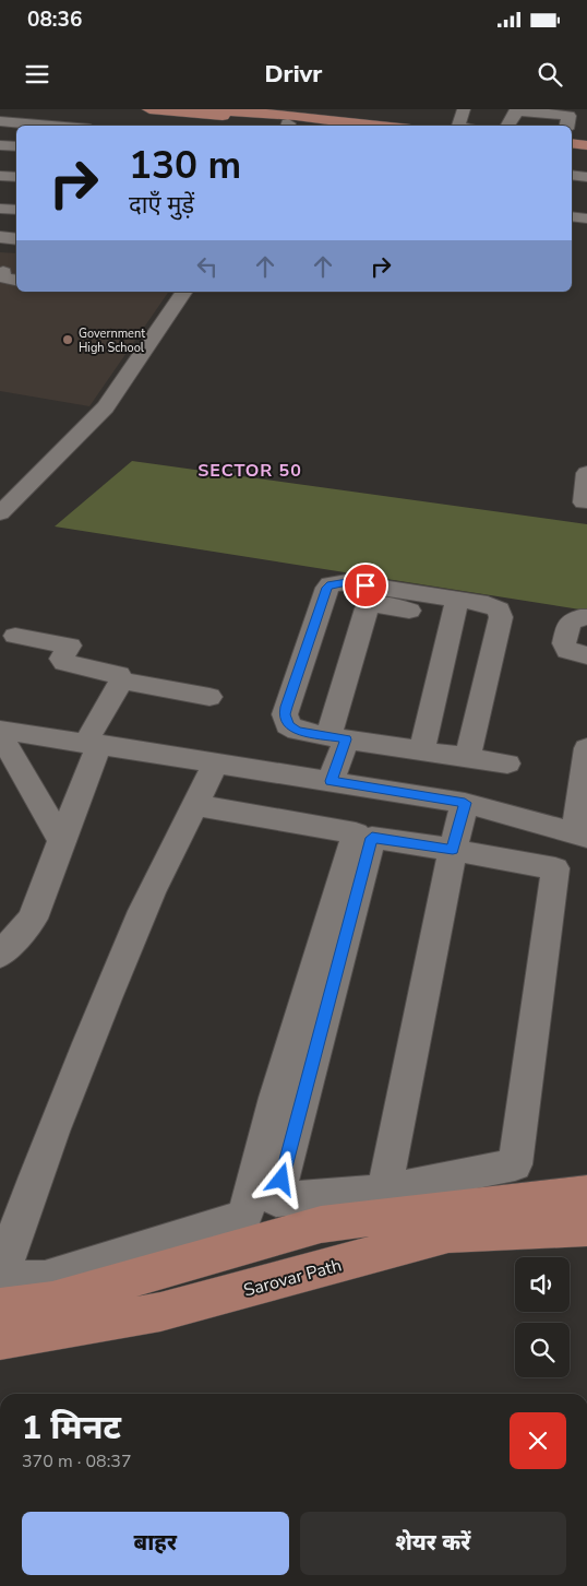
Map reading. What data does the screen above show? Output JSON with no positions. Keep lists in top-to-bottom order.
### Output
{
  "streets": {
    "main road": ["Sarovar Path"]
  },
  "districts": ["SECTOR 50"],
  "places": ["Government High School"],
  "page": {
    "status": "08:36",
    "header": "Drivr",
    "turn": ["130 m", "दाएँ मुड़ें"],
    "heading": ["1 मिनट", "370 m · 08:37"],
    "buttons": ["बाहर", "शेयर करें"]
  }
}
